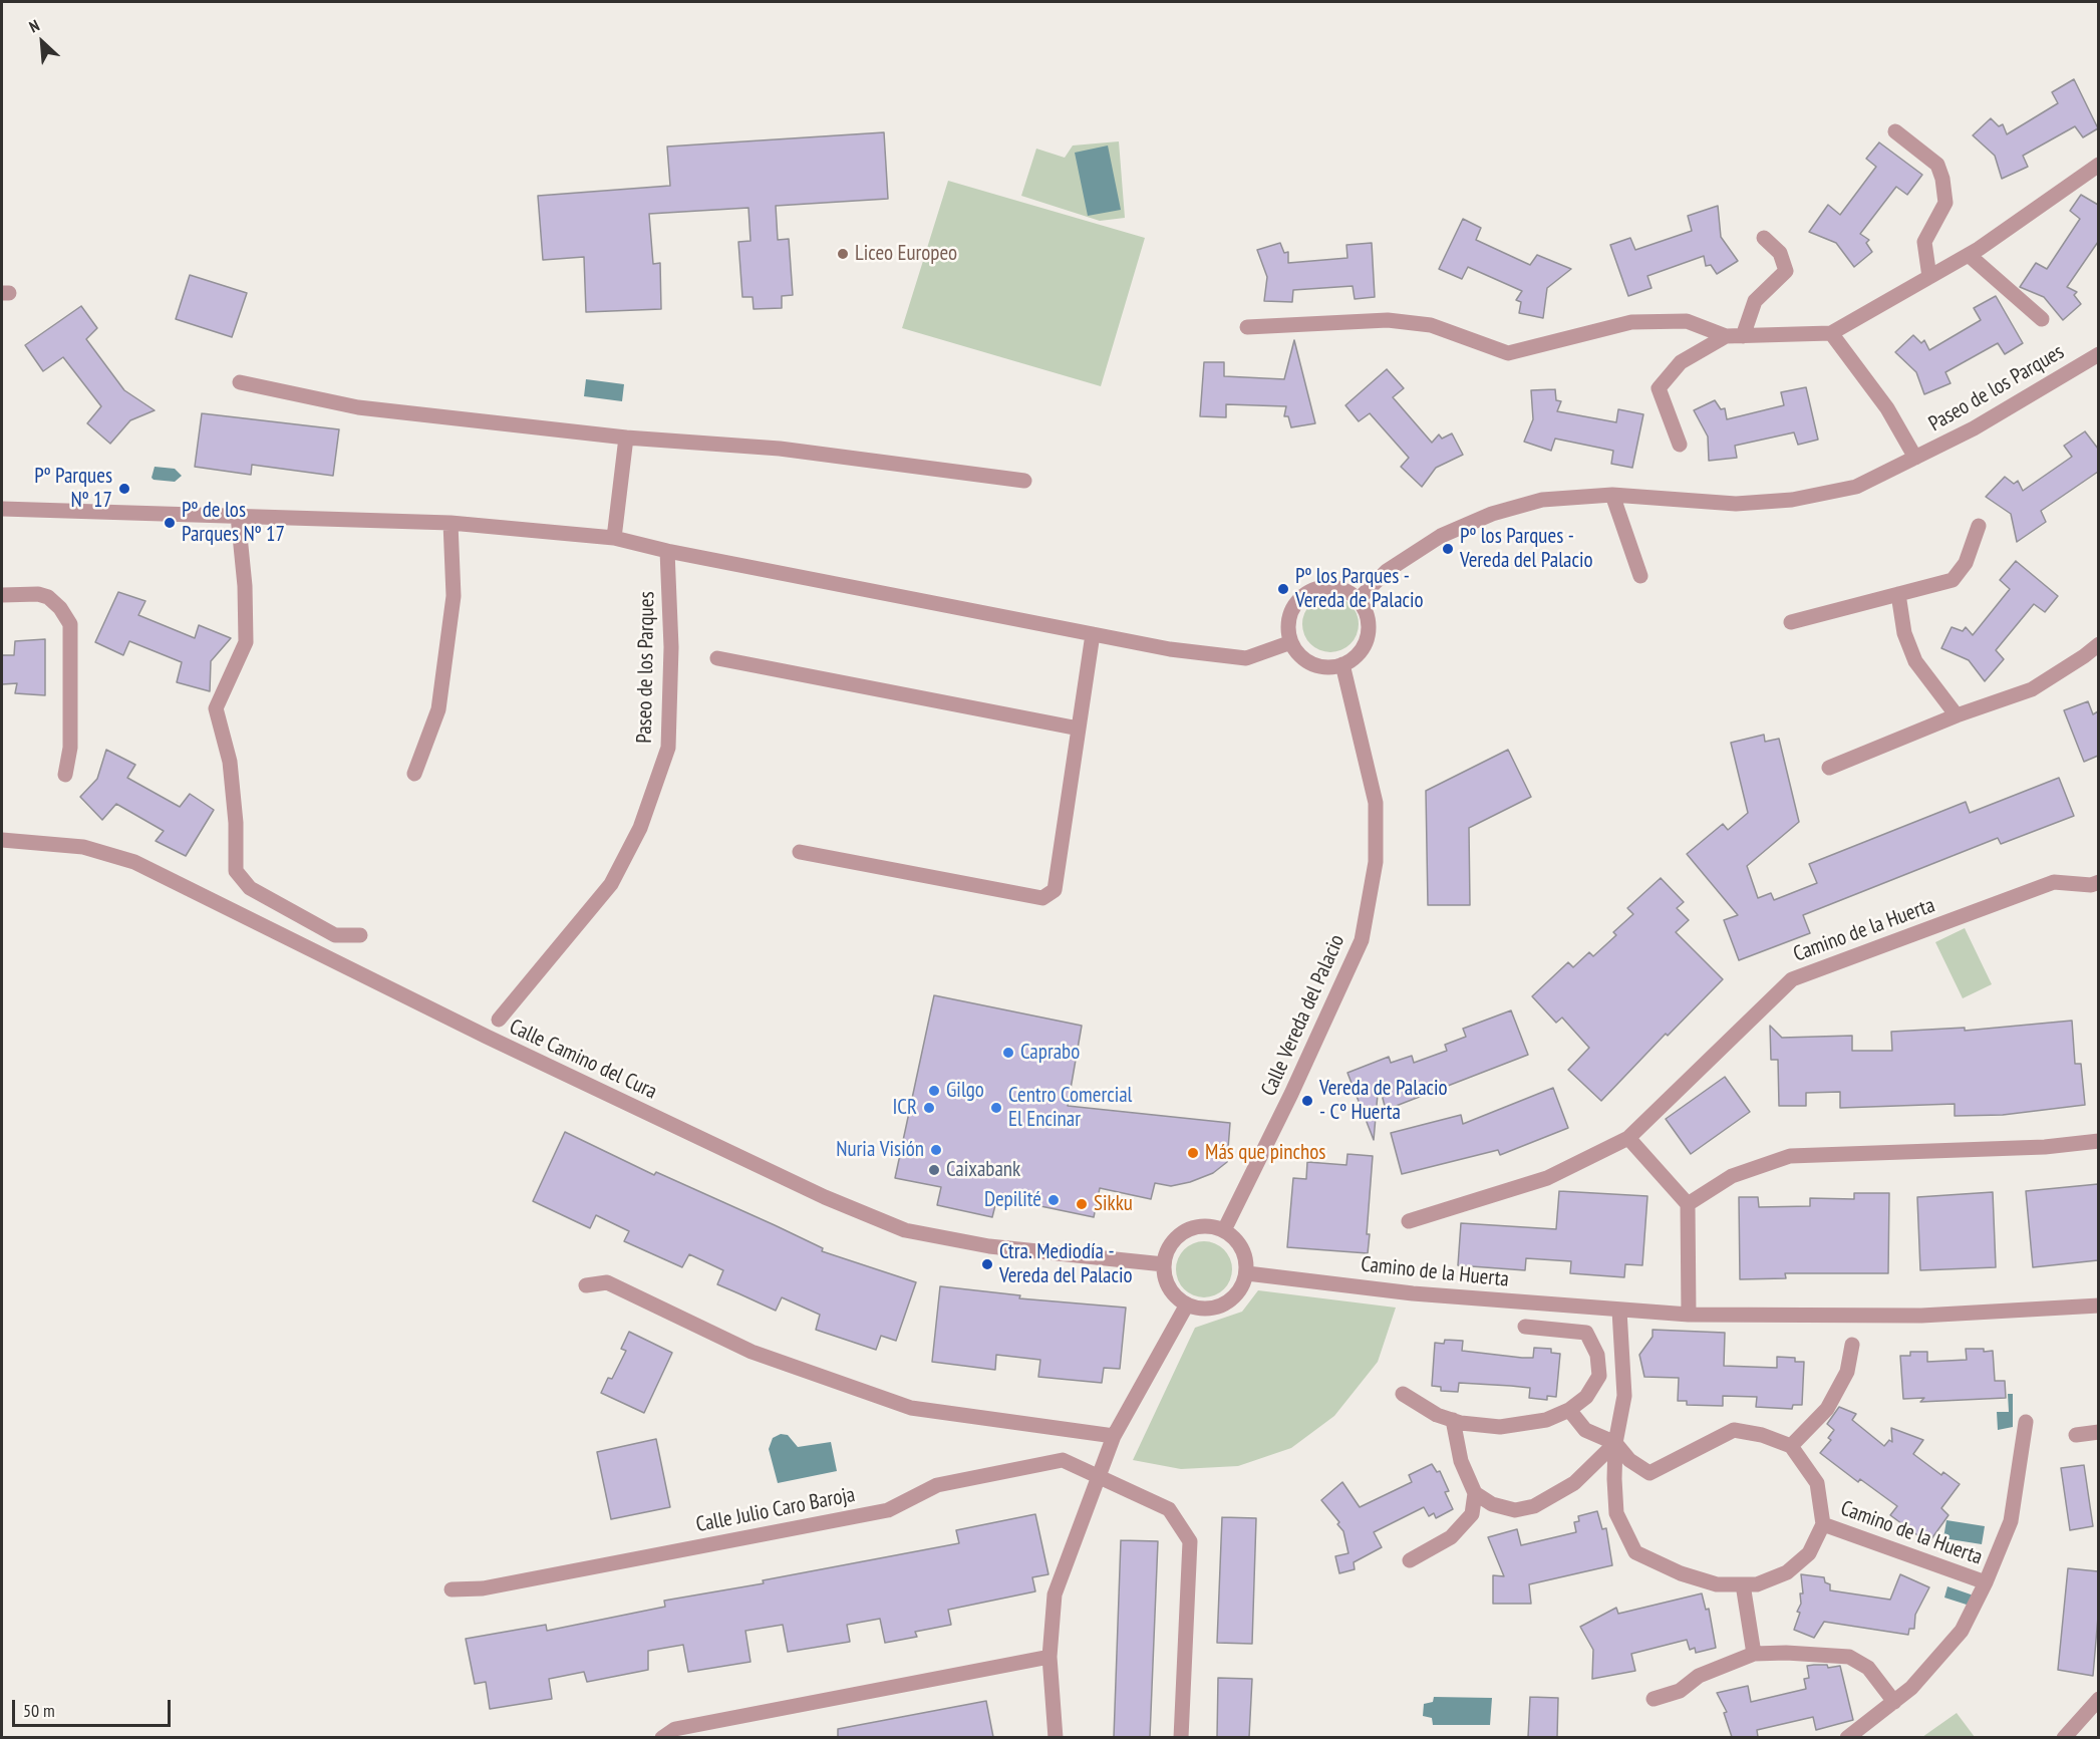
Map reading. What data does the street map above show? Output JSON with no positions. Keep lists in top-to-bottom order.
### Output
{
  "streets": {
    "street": [
      "Paseo de los Parques",
      "Camino de la Huerta",
      "Calle Vereda del Palacio",
      "Calle Camino del Cura",
      "Calle Julio Caro Baroja"
    ]
  },
  "crossings": [
    ["Paseo de los Parques", "Calle Vereda del Palacio"],
    ["Camino de la Huerta", "Calle Vereda del Palacio"],
    ["Camino de la Huerta", "Calle Camino del Cura"],
    ["Calle Vereda del Palacio", "Calle Camino del Cura"]
  ],
  "places": [
    "Liceo Europeo",
    "Pº Parques Nº 17",
    "Pº de los Parques Nº 17",
    "Pº los Parques - Vereda del Palacio",
    "Pº los Parques - Vereda de Palacio",
    "Caprabo",
    "Gilgo",
    "Vereda de Palacio - Cº Huerta",
    "ICR",
    "Centro Comercial El Encinar",
    "Nuria Visión",
    "Más que pinchos",
    "Caixabank",
    "Depilité",
    "Sikku",
    "Ctra. Mediodía - Vereda del Palacio"
  ],
  "scale_bar": "50 m",
  "north": "top left"
}
